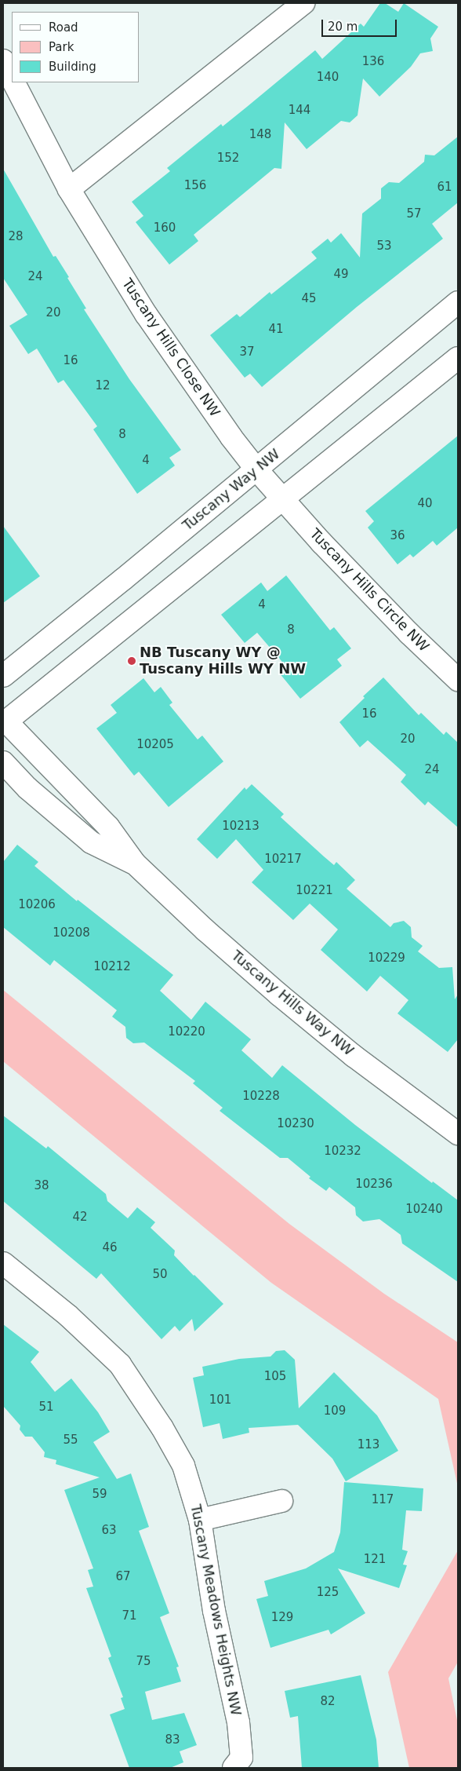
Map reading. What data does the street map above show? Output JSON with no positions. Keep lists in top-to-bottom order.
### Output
{
  "streets": {
    "street": [
      "Tuscany Hills Close NW",
      "Tuscany Way NW",
      "Tuscany Hills Circle NW",
      "Tuscany Hills Way NW",
      "Tuscany Meadows Heights NW"
    ]
  },
  "crossings": [
    ["Tuscany Hills Close NW", "Tuscany Way NW"],
    ["Tuscany Hills Close NW", "Tuscany Hills Circle NW"]
  ],
  "places": ["NB Tuscany WY @ Tuscany Hills WY NW"],
  "house_numbers": [
    "136",
    "140",
    "144",
    "148",
    "152",
    "156",
    "61",
    "57",
    "160",
    "28",
    "53",
    "49",
    "24",
    "45",
    "20",
    "41",
    "37",
    "16",
    "12",
    "8",
    "4",
    "40",
    "36",
    "4",
    "8",
    "16",
    "20",
    "10205",
    "24",
    "10213",
    "10217",
    "10221",
    "10206",
    "10208",
    "10229",
    "10212",
    "10220",
    "10228",
    "10230",
    "10232",
    "10236",
    "38",
    "10240",
    "42",
    "46",
    "50",
    "105",
    "101",
    "51",
    "109",
    "55",
    "113",
    "59",
    "117",
    "63",
    "121",
    "67",
    "125",
    "71",
    "129",
    "75",
    "82",
    "83"
  ],
  "legend": ["Road", "Park", "Building"],
  "scale_bar": "20 m"
}
